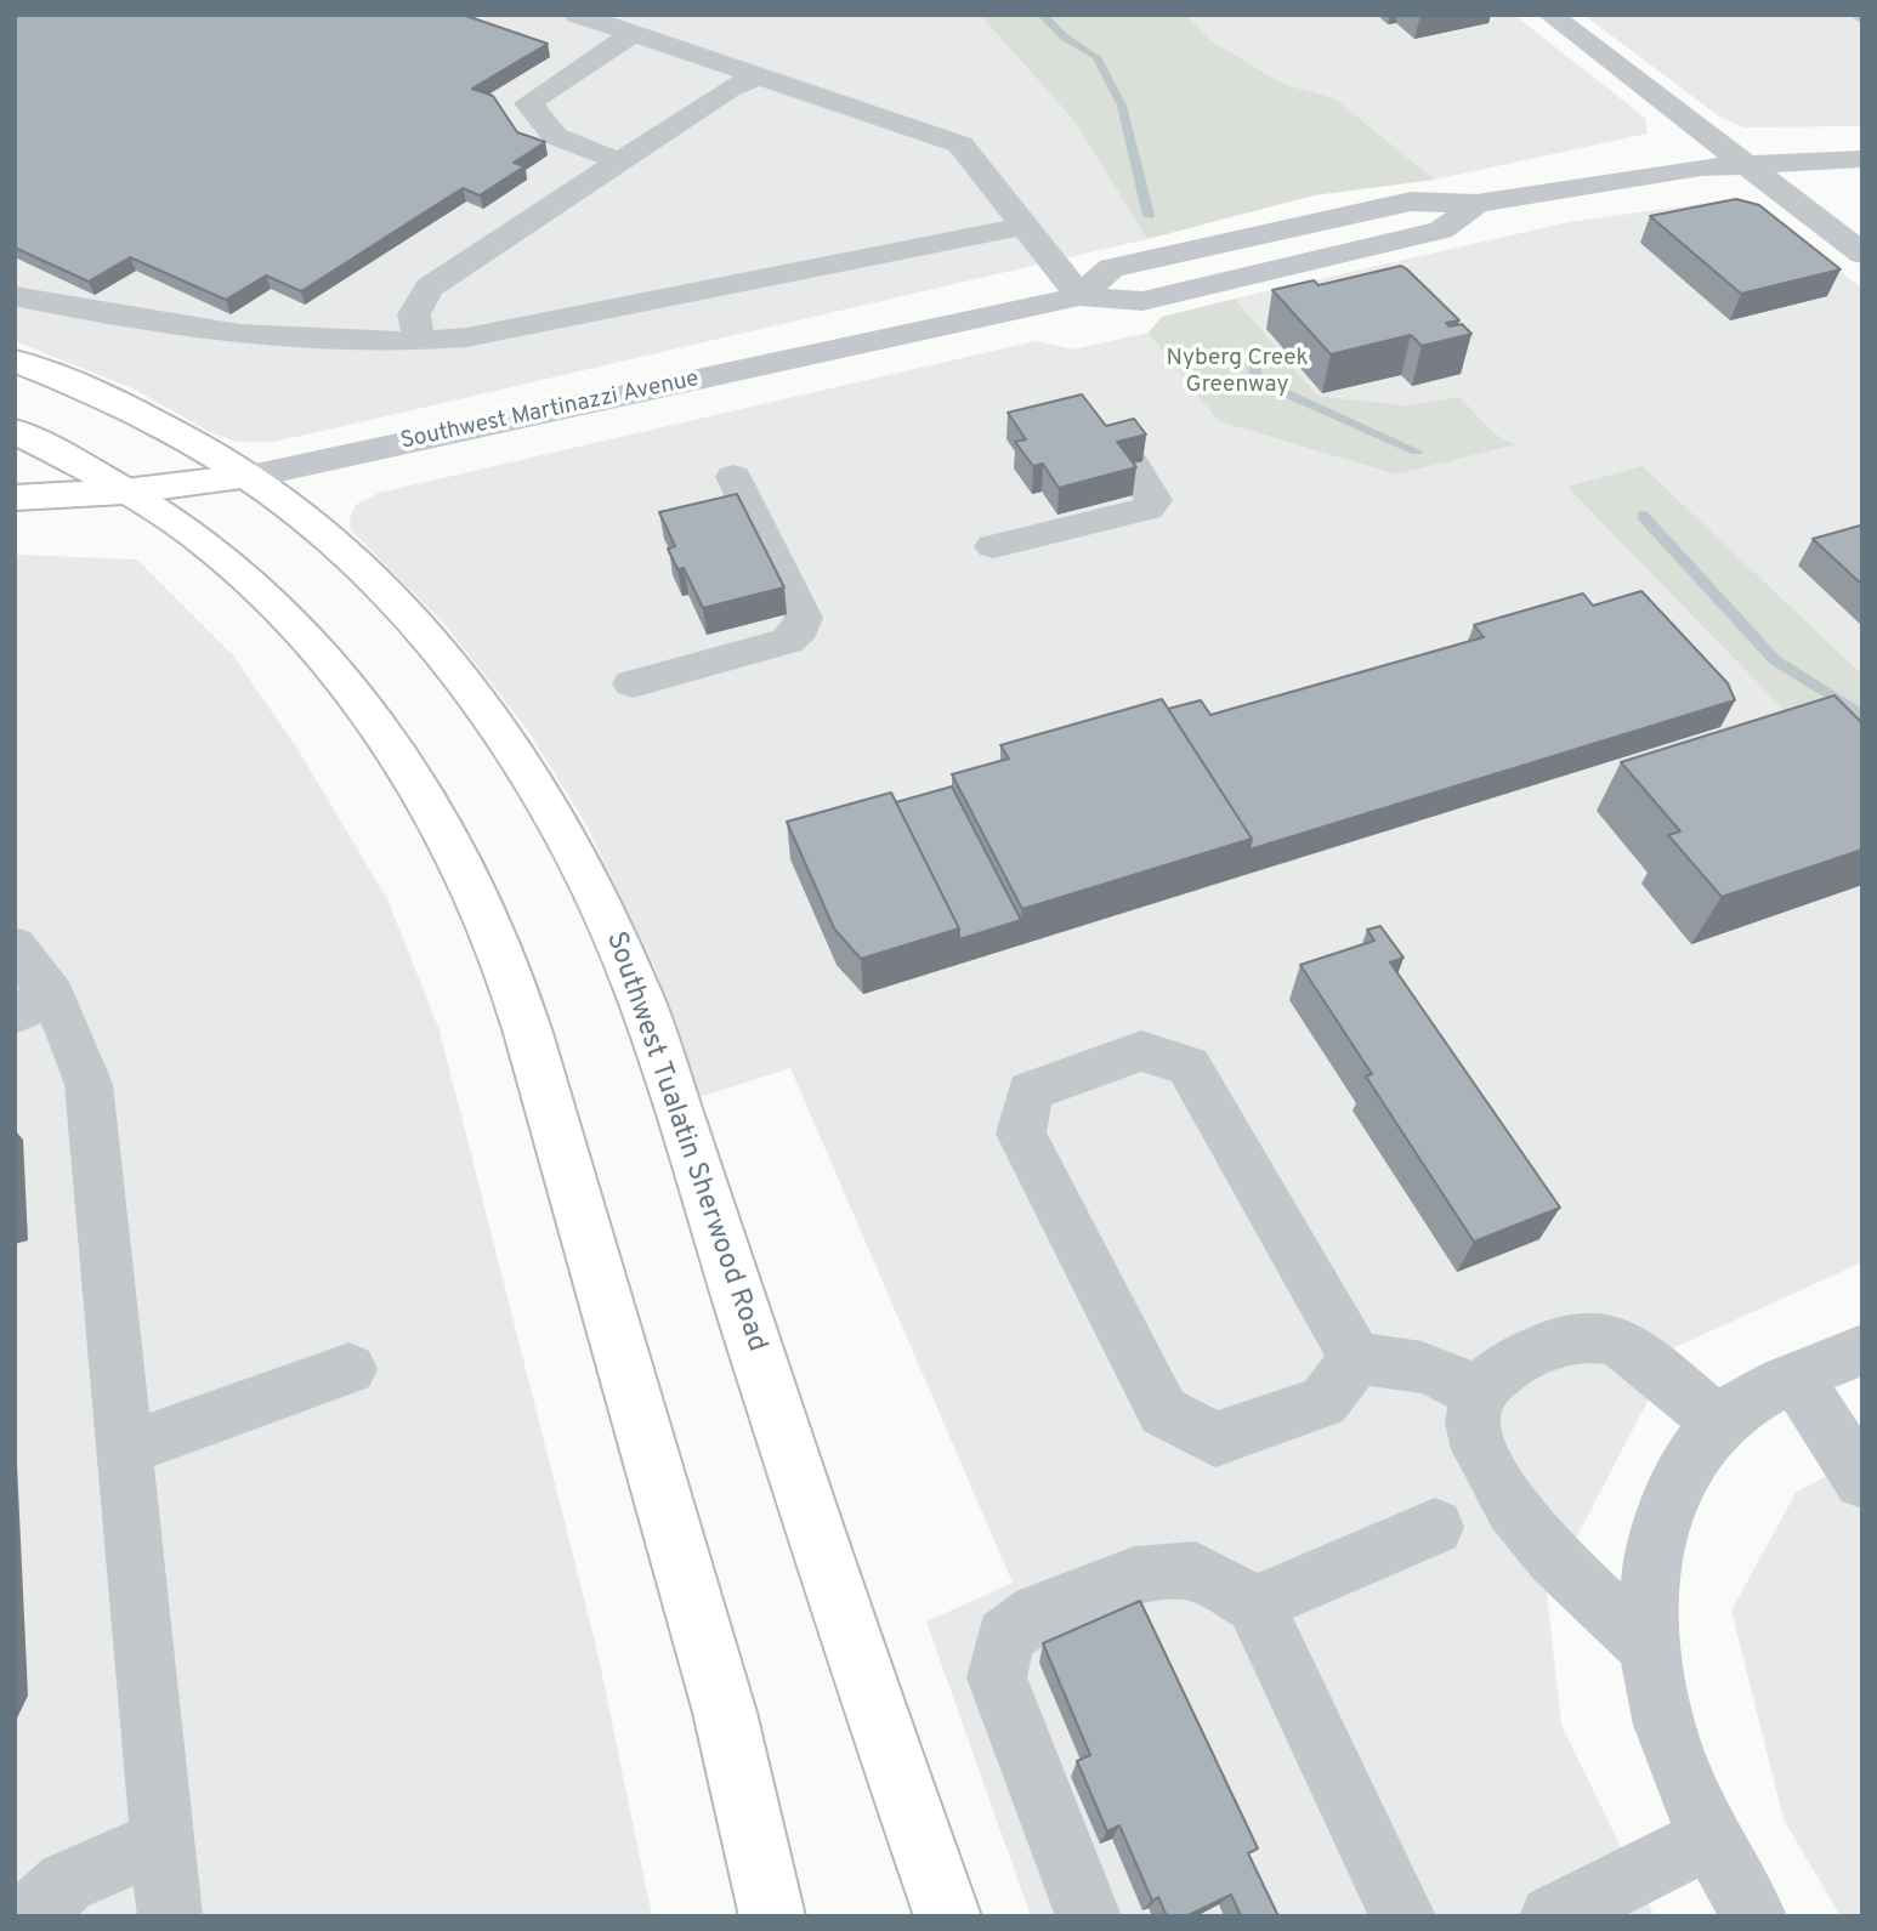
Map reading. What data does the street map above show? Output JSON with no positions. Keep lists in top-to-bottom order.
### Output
{
  "streets": {
    "main road": ["Southwest Martinazzi Avenue", "Southwest Tualatin Sherwood Road"]
  },
  "crossings": [
    ["Southwest Martinazzi Avenue", "Southwest Tualatin Sherwood Road"]
  ],
  "parks": ["Nyberg Creek Greenway"]
}
